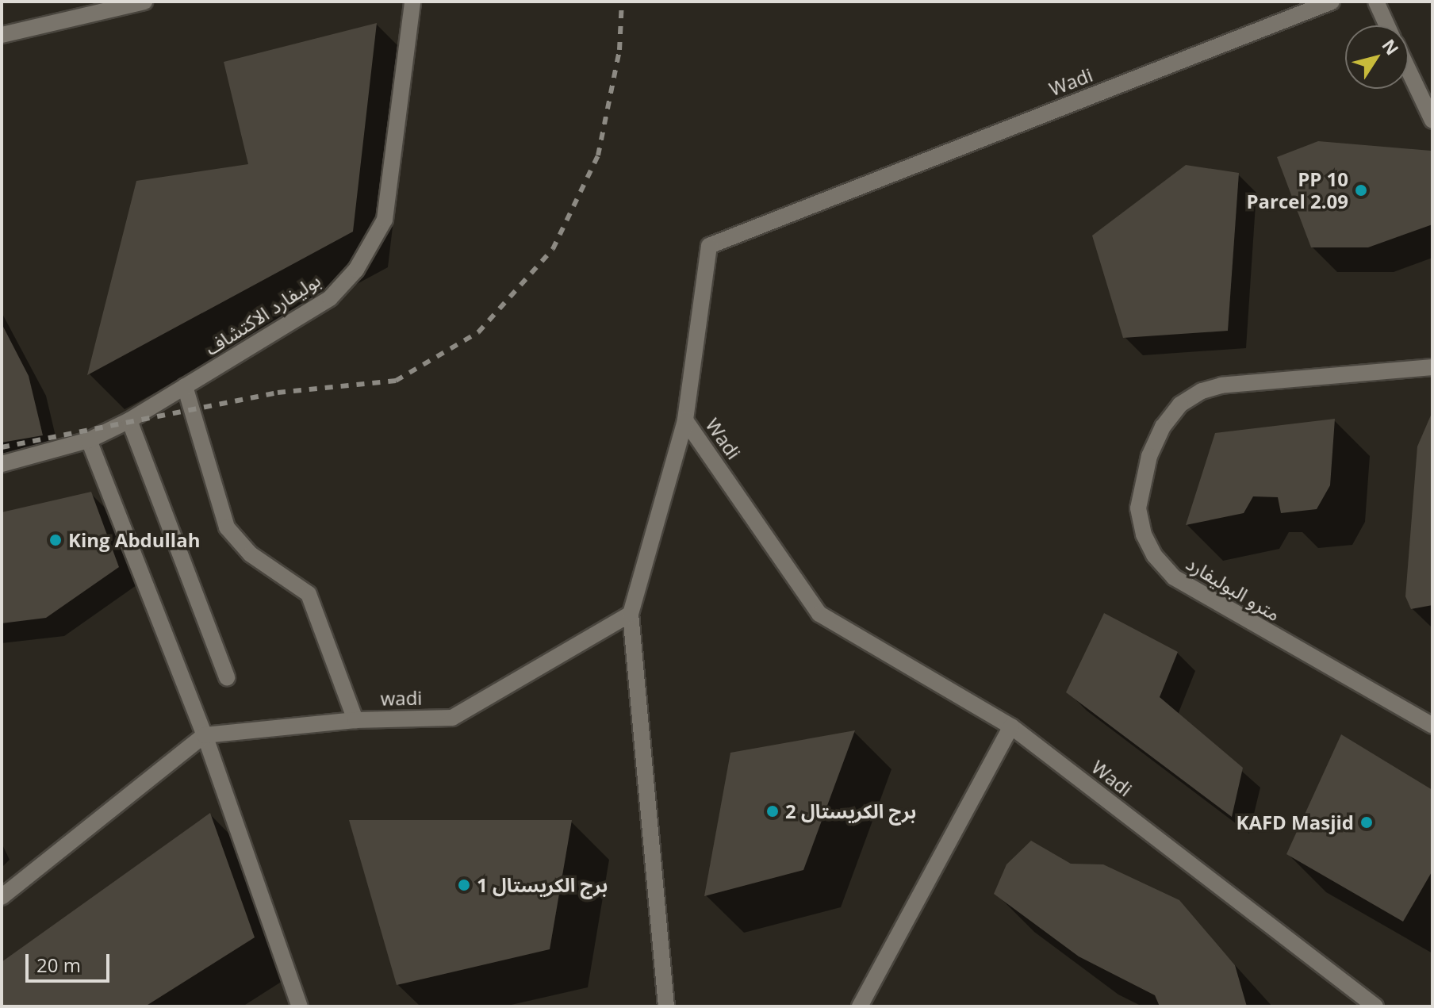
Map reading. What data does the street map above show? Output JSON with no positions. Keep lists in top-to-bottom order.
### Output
{
  "streets": {
    "street": [
      "Wadi",
      "بوليفارد الاكتشاف",
      "مترو البوليفارد",
      "wadi"
    ]
  },
  "crossings": [
    ["Wadi", "wadi"]
  ],
  "places": [
    "PP 10 Parcel 2.09",
    "King Abdullah",
    "برج الكريستال 2",
    "KAFD Masjid",
    "برج الكريستال 1"
  ],
  "scale_bar": "20 m",
  "north": "top right"
}
